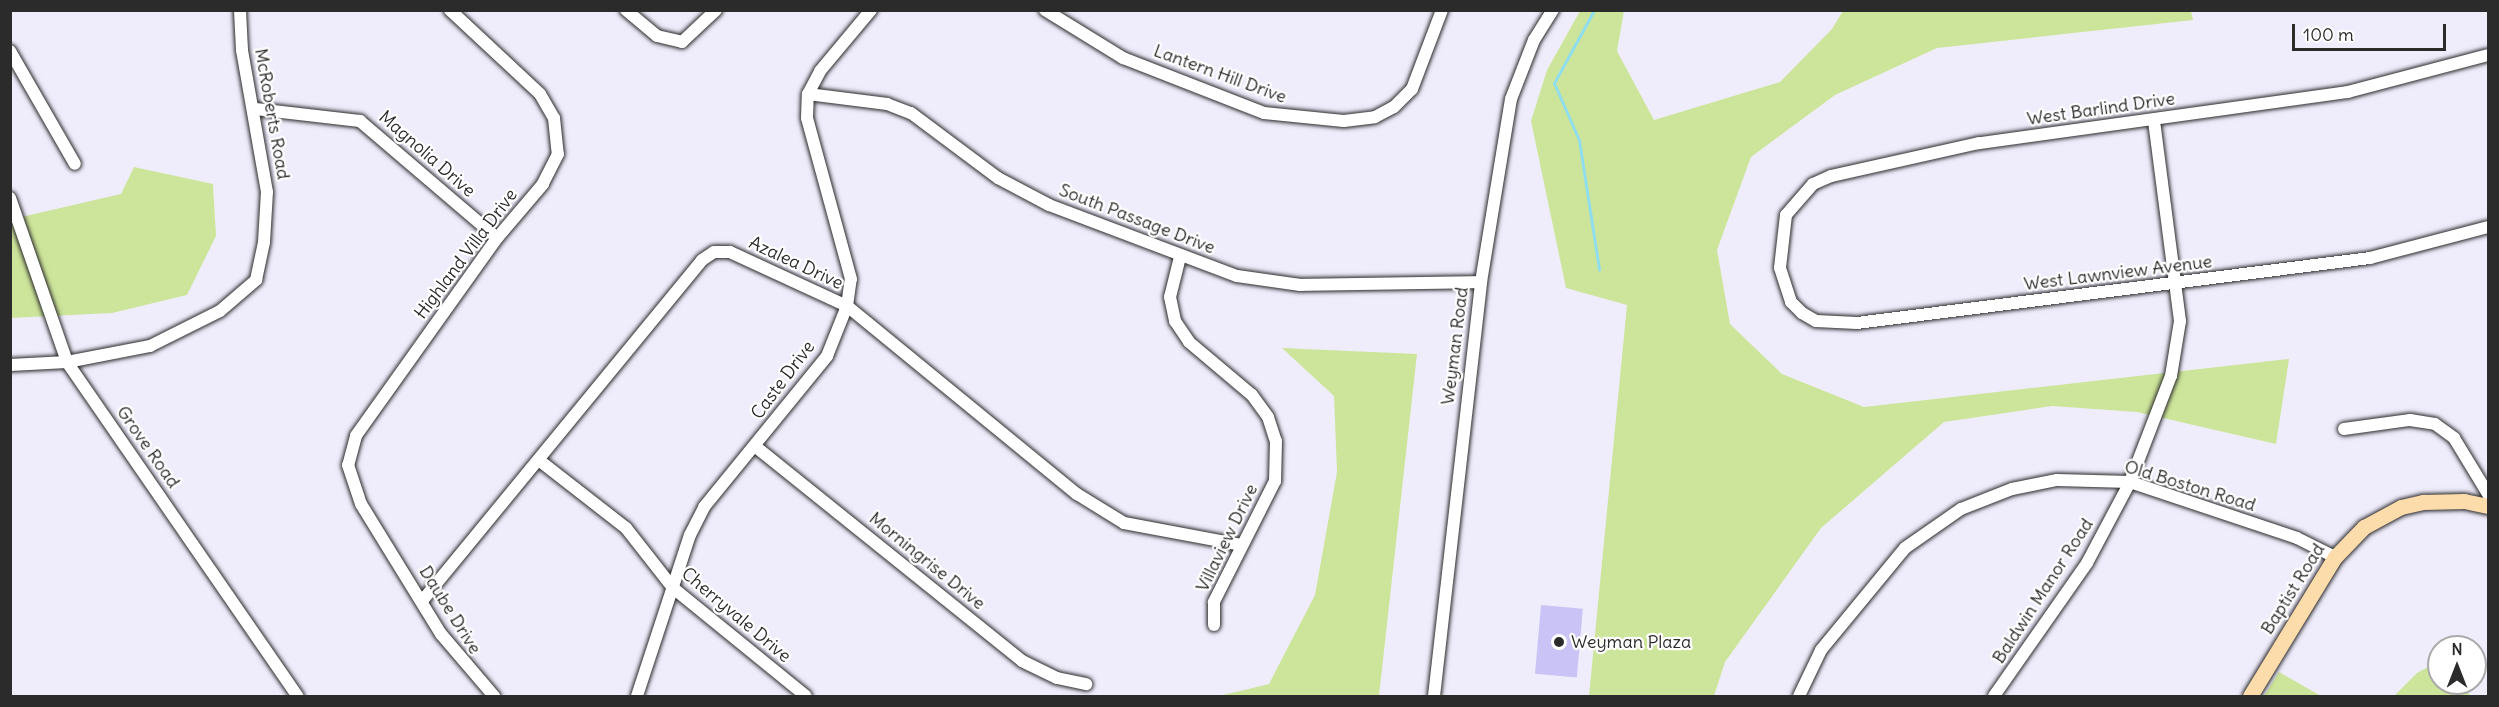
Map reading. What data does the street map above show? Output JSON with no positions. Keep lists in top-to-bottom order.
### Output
{
  "streets": {
    "main road": ["Baptist Road"],
    "street": [
      "Lantern Hill Drive",
      "West Barlind Drive",
      "McRoberts Road",
      "Magnolia Drive",
      "South Passage Drive",
      "Highland Villa Drive",
      "Azalea Drive",
      "West Lawnview Avenue",
      "Weyman Road",
      "Caste Drive",
      "Grove Road",
      "Old Boston Road",
      "Villaview Drive",
      "Morningrise Drive",
      "Baldwin Manor Road",
      "Daube Drive",
      "Cherryvale Drive"
    ]
  },
  "crossings": [
    ["West Barlind Drive", "West Lawnview Avenue"],
    ["West Barlind Drive", "Baldwin Manor Road"],
    ["McRoberts Road", "Magnolia Drive"],
    ["McRoberts Road", "Grove Road"],
    ["Magnolia Drive", "Highland Villa Drive"],
    ["South Passage Drive", "Weyman Road"],
    ["South Passage Drive", "Caste Drive"],
    ["South Passage Drive", "Villaview Drive"],
    ["Highland Villa Drive", "Daube Drive"],
    ["Azalea Drive", "Caste Drive"],
    ["Azalea Drive", "Villaview Drive"],
    ["Azalea Drive", "Daube Drive"],
    ["Azalea Drive", "Cherryvale Drive"],
    ["West Lawnview Avenue", "Baldwin Manor Road"],
    ["Caste Drive", "Morningrise Drive"],
    ["Caste Drive", "Cherryvale Drive"],
    ["Old Boston Road", "Baptist Road"],
    ["Old Boston Road", "Baldwin Manor Road"]
  ],
  "places": ["Weyman Plaza"],
  "scale_bar": "100 m",
  "north": "top"
}
